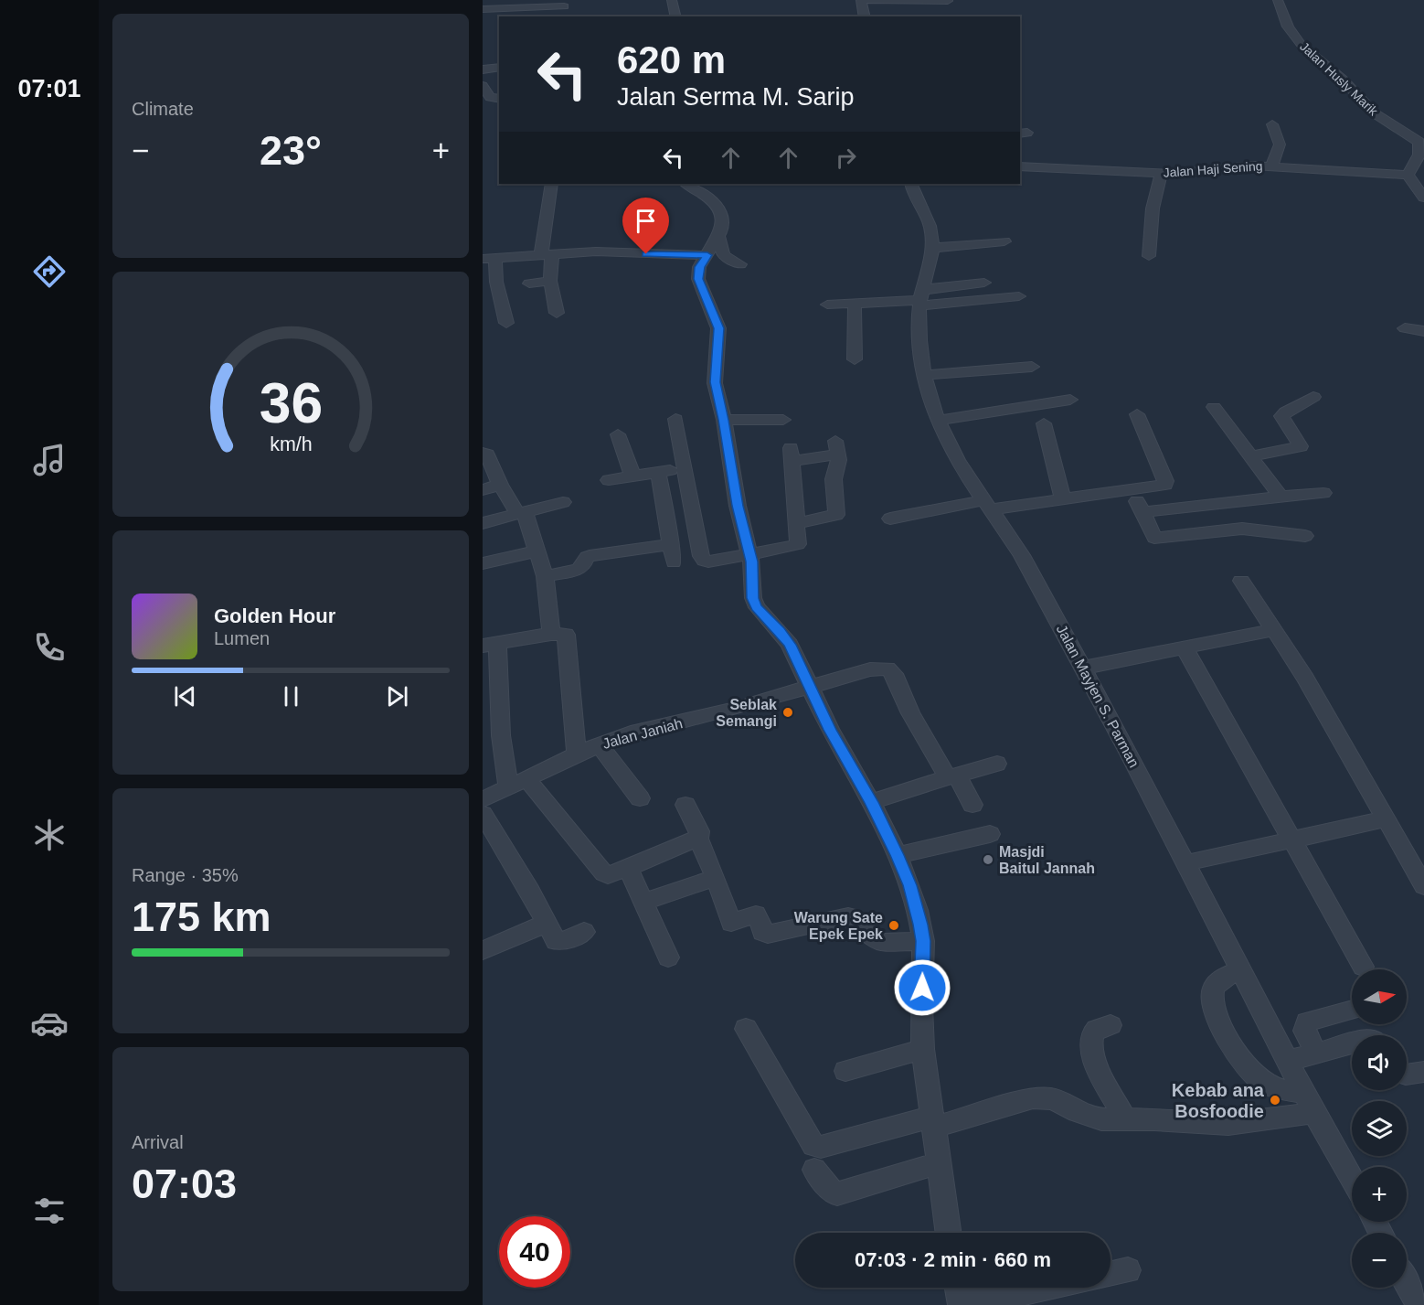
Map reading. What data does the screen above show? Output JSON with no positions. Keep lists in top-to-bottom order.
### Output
{
  "streets": {
    "street": [
      "Jalan Husly Marik",
      "Jalan Haji Sening",
      "Jalan Mayjen S. Parman",
      "Jalan Janiah"
    ]
  },
  "crossings": [
    ["Jalan Husly Marik", "Jalan Haji Sening"]
  ],
  "places": [
    "Seblak Semangi",
    "Masjdi Baitul Jannah",
    "Warung Sate Epek Epek",
    "Kebab ana Bosfoodie"
  ],
  "north": "right",
  "page": {
    "tabs": "07:01",
    "tile": [
      "Climate",
      ["Range · 35%", "175 km"],
      ["Arrival", "07:03"]
    ],
    "turn": ["620 m", "Jalan Serma M. Sarip"],
    "heat": ["−", "23°", "+"],
    "song": ["Golden Hour", "Lumen"],
    "map_buttons": ["+", "−"],
    "limit": "40",
    "trip": "07:03 · 2 min · 660 m",
    "gauge": ["36", "km/h"]
  }
}
